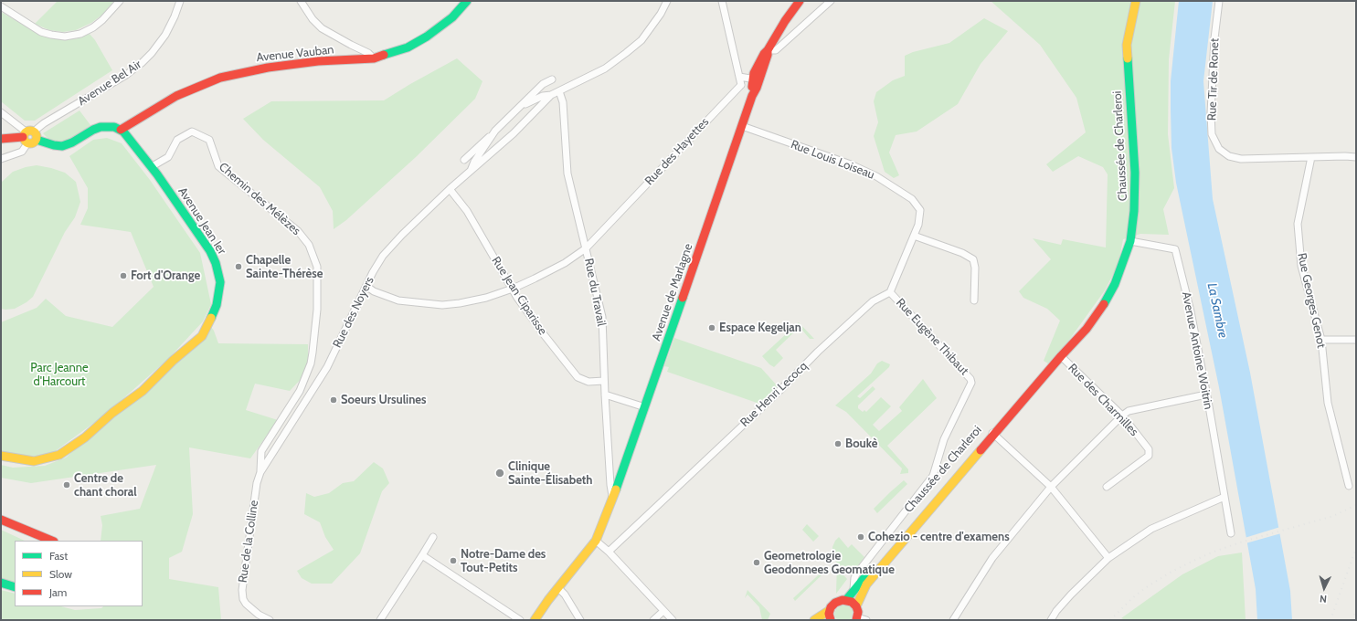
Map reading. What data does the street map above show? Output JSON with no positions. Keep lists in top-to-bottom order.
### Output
{
  "streets": {
    "main road": [
      "Avenue Vauban",
      "Chaussée de Charleroi",
      "Avenue Jean Ier",
      "Avenue de Marlagne"
    ],
    "street": [
      "Rue Tir de Ronet",
      "Avenue Bel Air",
      "Rue des Hayettes",
      "Rue Louis Loiseau",
      "Chemin des Mélèzes",
      "Rue du Travail",
      "Rue Jean Ciparisse",
      "Rue Georges Genot",
      "Rue des Noyers",
      "Rue Eugène Thibaut",
      "Avenue Antoine Woitrin",
      "Rue Henri Lecocq",
      "Rue des Charmilles",
      "Rue de la Colline"
    ]
  },
  "crossings": [
    ["Avenue Vauban", "Avenue Jean Ier"],
    ["Rue Tir de Ronet", "Rue Georges Genot"],
    ["Chaussée de Charleroi", "Rue Eugène Thibaut"],
    ["Chaussée de Charleroi", "Avenue Antoine Woitrin"],
    ["Chaussée de Charleroi", "Rue des Charmilles"],
    ["Rue des Hayettes", "Rue du Travail"],
    ["Rue des Hayettes", "Rue Jean Ciparisse"],
    ["Rue des Hayettes", "Rue des Noyers"],
    ["Rue Louis Loiseau", "Avenue de Marlagne"],
    ["Chemin des Mélèzes", "Avenue Jean Ier"],
    ["Chemin des Mélèzes", "Rue des Noyers"],
    ["Chemin des Mélèzes", "Rue de la Colline"],
    ["Rue du Travail", "Avenue de Marlagne"],
    ["Rue du Travail", "Rue Jean Ciparisse"],
    ["Rue du Travail", "Rue des Noyers"],
    ["Rue Jean Ciparisse", "Rue des Noyers"],
    ["Rue des Noyers", "Rue de la Colline"],
    ["Rue Eugène Thibaut", "Rue Henri Lecocq"]
  ],
  "water": ["La Sambre"],
  "parks": ["Parc Jeanne d'Harcourt"],
  "places": [
    "Chapelle Sainte-Thérèse",
    "Fort d'Orange",
    "Espace Kegeljan",
    "Soeurs Ursulines",
    "Boukè",
    "Clinique Sainte-Élisabeth",
    "Centre de chant choral",
    "Cohezio - centre d'examens",
    "Notre-Dame des Tout-Petits",
    "Geometrologie Geodonnees Geomatique"
  ],
  "legend": ["Fast", "Slow", "Jam"],
  "north": "bottom"
}
